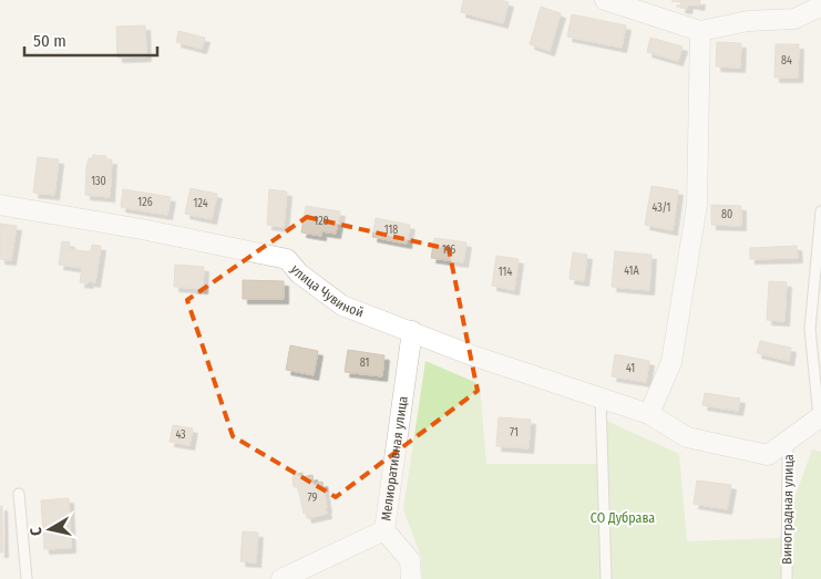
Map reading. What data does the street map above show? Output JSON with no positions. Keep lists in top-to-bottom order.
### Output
{
  "streets": {
    "street": ["улица Чувиной", "Мелиоративная улица"],
    "lane": ["Виноградная улица"]
  },
  "crossings": [
    ["улица Чувиной", "Мелиоративная улица"],
    ["улица Чувиной", "Виноградная улица"]
  ],
  "parks": ["СО Дубрава"],
  "house_numbers": [
    "84",
    "130",
    "126",
    "124",
    "43/1",
    "80",
    "120",
    "118",
    "116",
    "41А",
    "114",
    "81",
    "41",
    "71",
    "43",
    "79"
  ],
  "scale_bar": "50 m",
  "north": "left"
}
